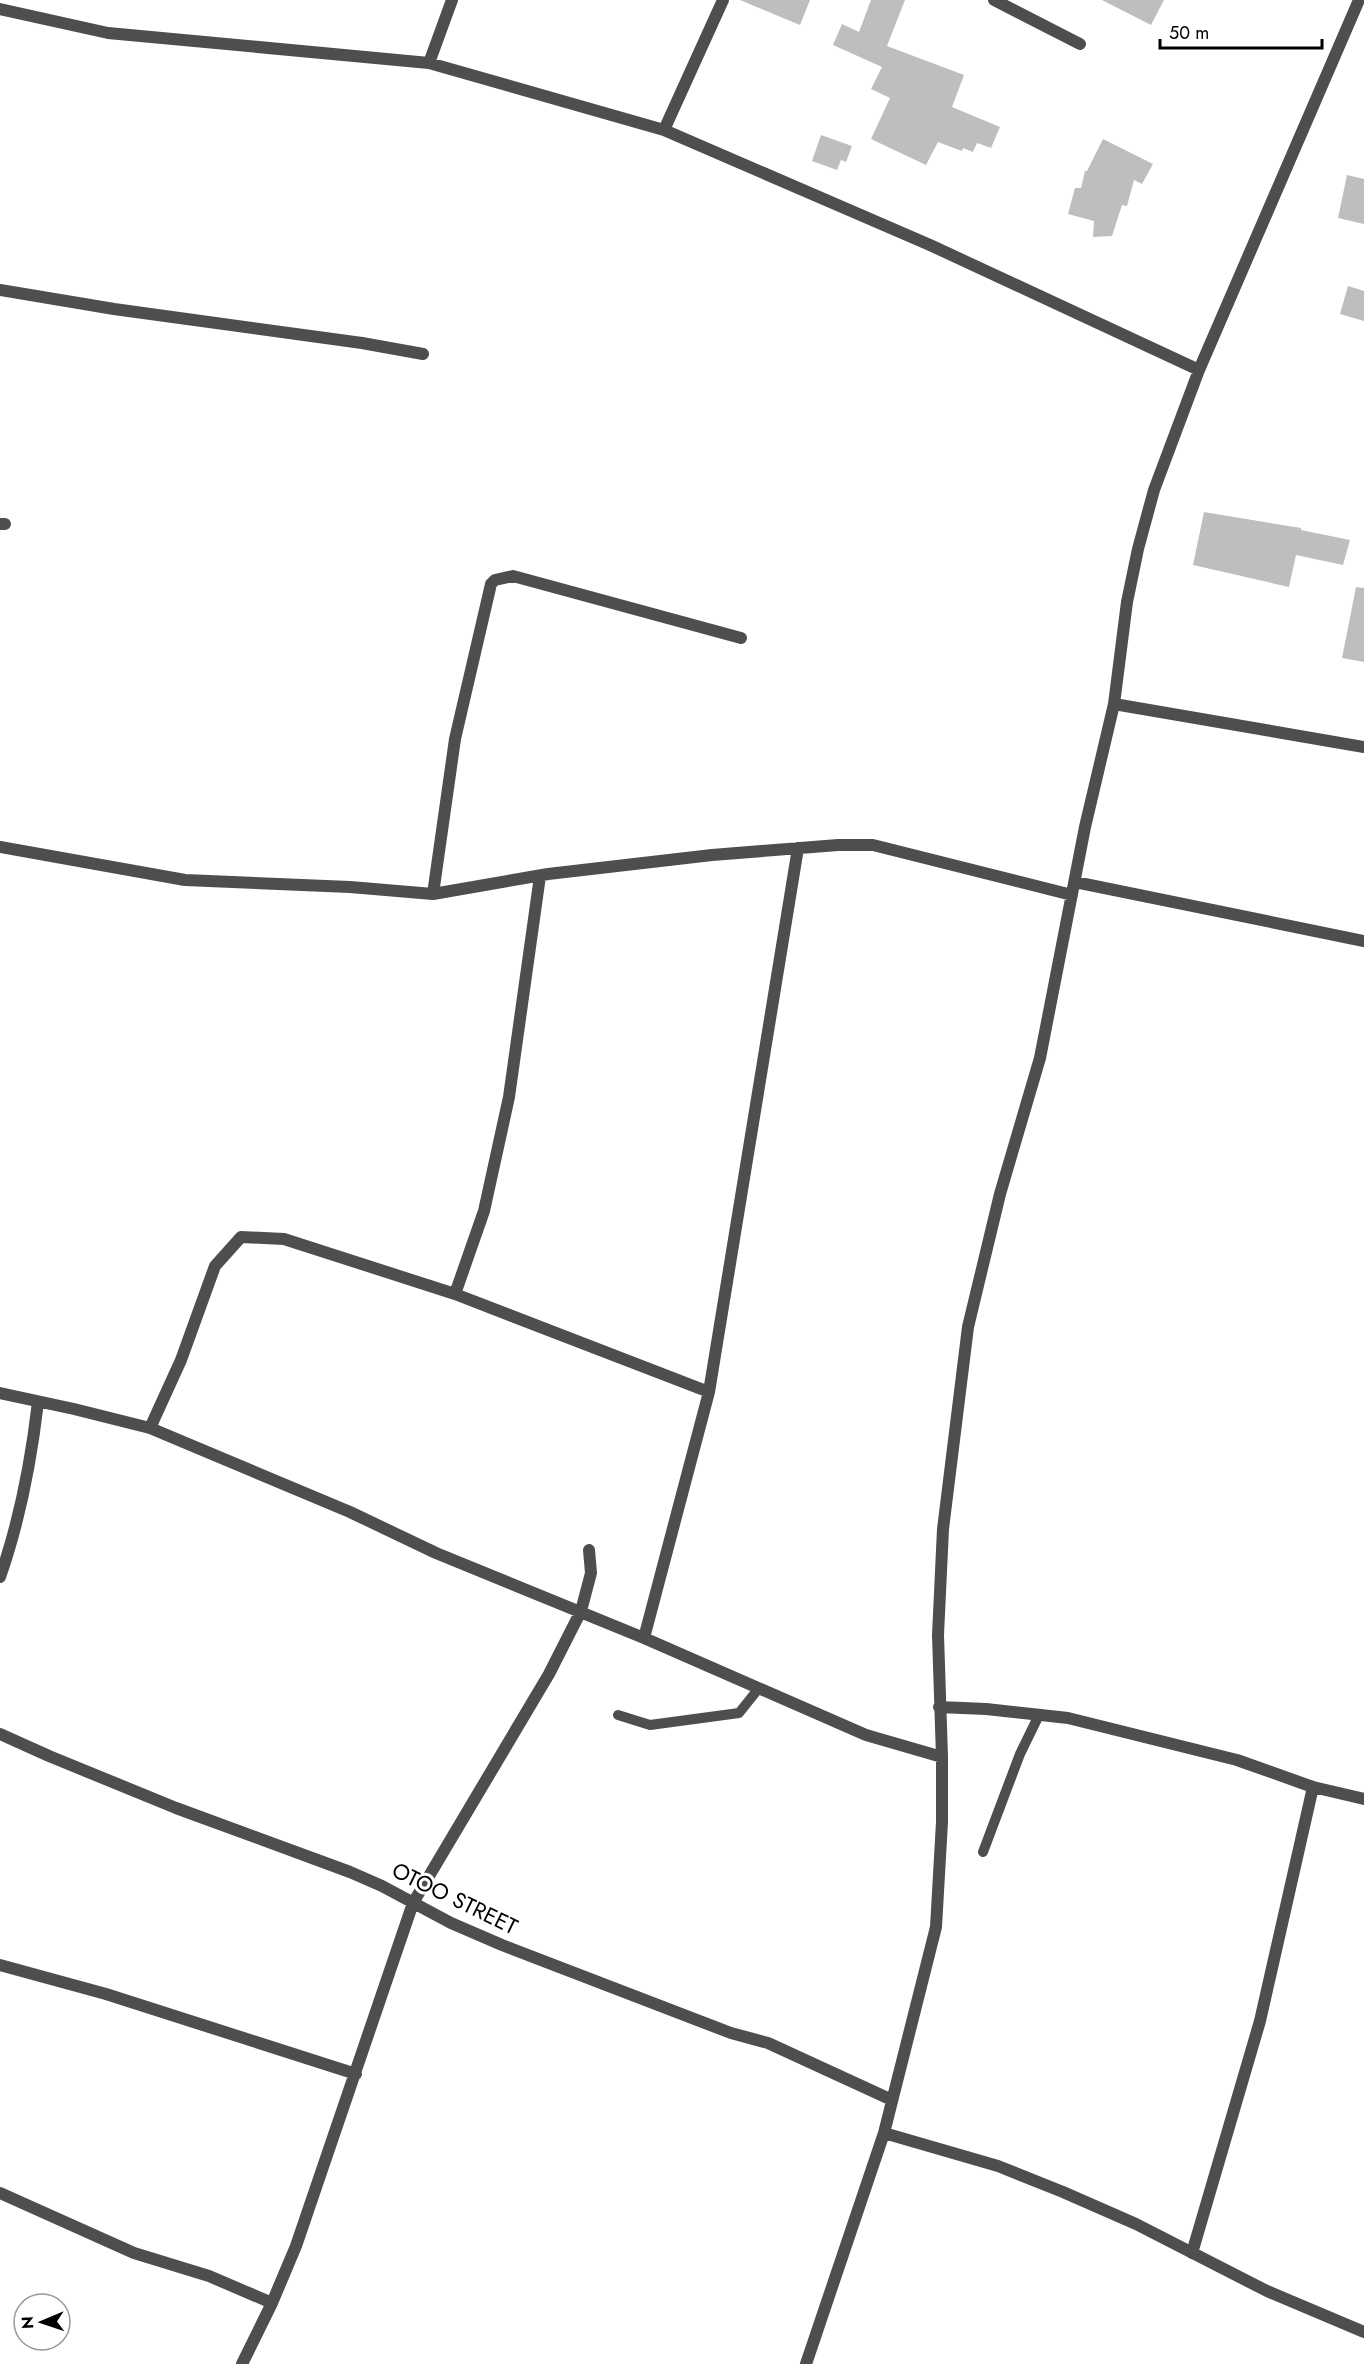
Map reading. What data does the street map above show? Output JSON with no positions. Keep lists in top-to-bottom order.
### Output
{
  "streets": {
    "street": ["OTOO STREET"]
  },
  "scale_bar": "50 m",
  "north": "left"
}
